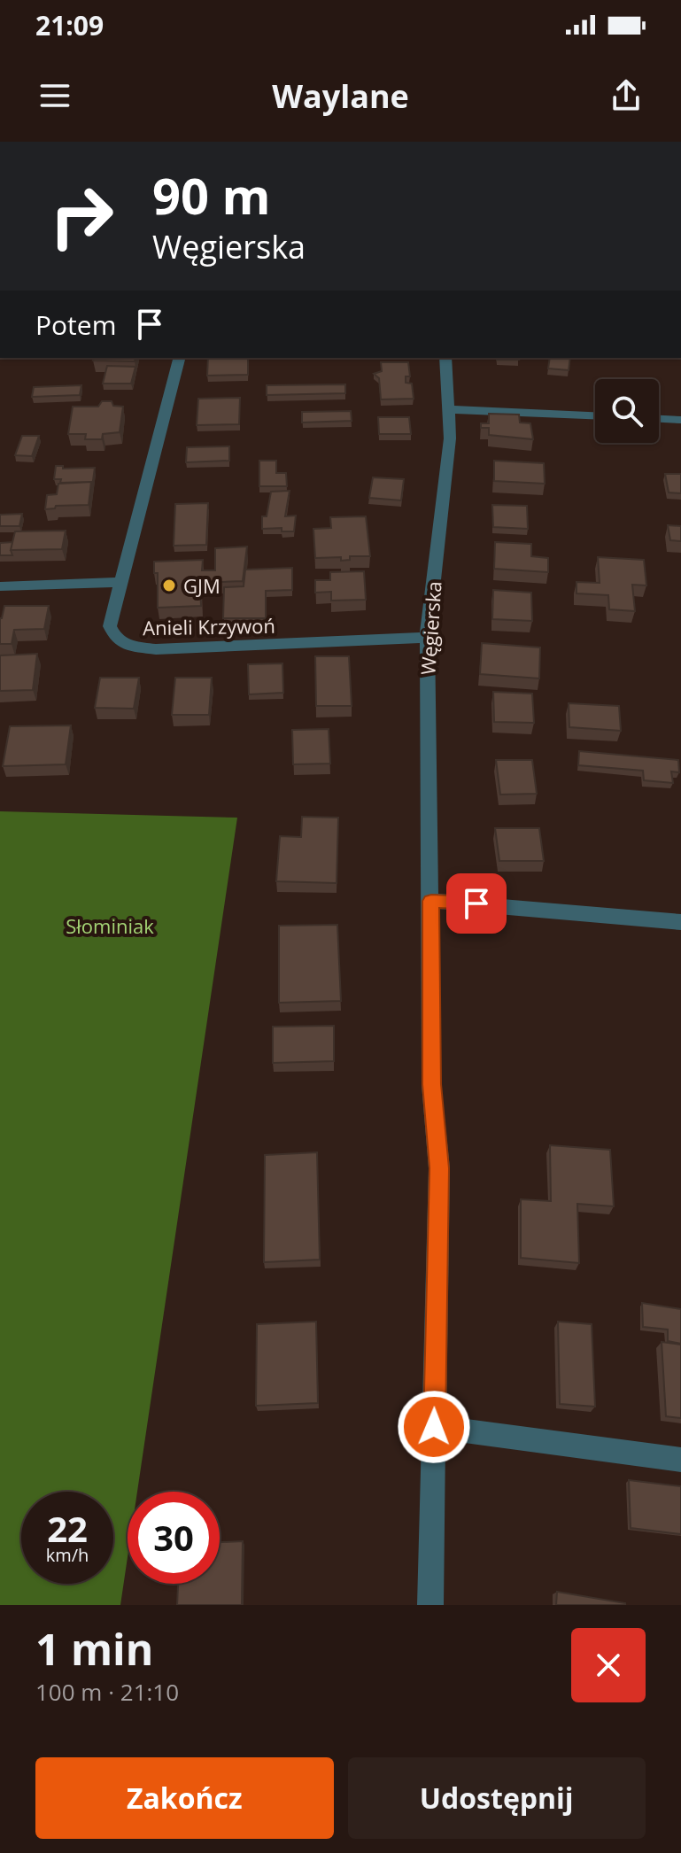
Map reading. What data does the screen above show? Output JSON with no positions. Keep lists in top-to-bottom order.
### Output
{
  "streets": {
    "street": ["Anieli Krzywoń", "Węgierska"]
  },
  "crossings": [
    ["Anieli Krzywoń", "Węgierska"]
  ],
  "parks": ["Słominiak"],
  "places": ["GJM"],
  "page": {
    "status": "21:09",
    "header": "Waylane",
    "turn": ["90 m", "Węgierska"],
    "then": "Potem",
    "speed": "22 km/h",
    "limit": "30",
    "heading": ["1 min", "100 m · 21:10"],
    "buttons": ["Zakończ", "Udostępnij"]
  }
}
